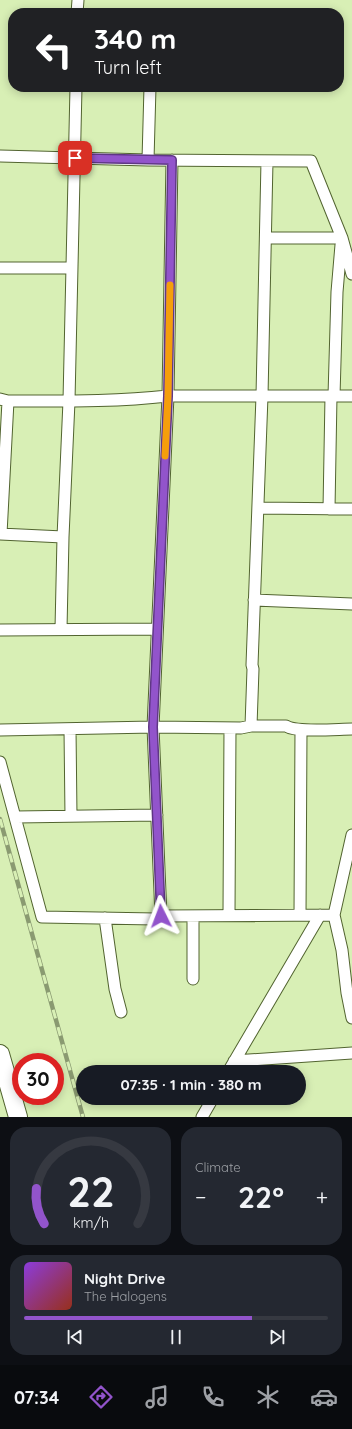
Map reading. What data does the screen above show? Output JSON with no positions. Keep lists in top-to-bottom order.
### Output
{
  "page": {
    "turn": ["340 m", "Turn left"],
    "limit": "30",
    "trip": "07:35 · 1 min · 380 m",
    "tile": "Climate",
    "heat": ["−", "22°", "+"],
    "song": ["Night Drive", "The Halogens"],
    "tabs": "07:34",
    "gauge": ["22", "km/h"]
  }
}
